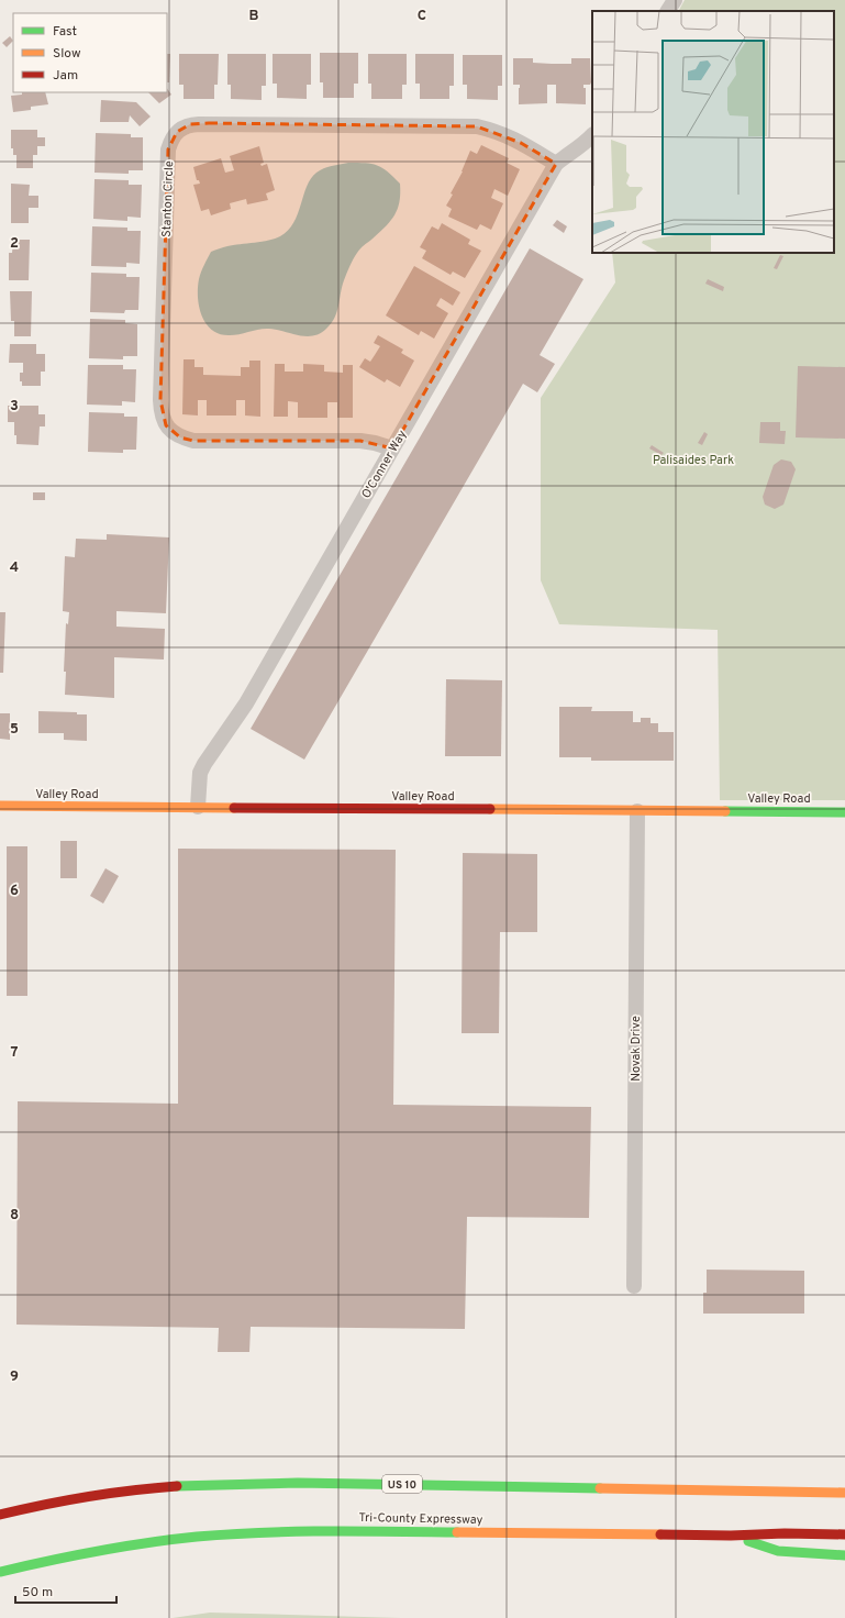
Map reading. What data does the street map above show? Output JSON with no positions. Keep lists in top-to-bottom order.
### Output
{
  "streets": {
    "main road": ["Valley Road", "US 10", "Tri-County Expressway"],
    "street": ["Stanton Circle", "O'Conner Way", "Novak Drive"]
  },
  "crossings": [
    ["Stanton Circle", "O'Conner Way"],
    ["O'Conner Way", "Valley Road"],
    ["Valley Road", "Novak Drive"]
  ],
  "parks": ["Palisaides Park"],
  "legend": ["Fast", "Slow", "Jam"],
  "scale_bar": "50 m",
  "grid": {
    "columns": ["B", "C"],
    "rows": [
      "2",
      "3",
      "4",
      "5",
      "6",
      "7",
      "8",
      "9"
    ]
  }
}
